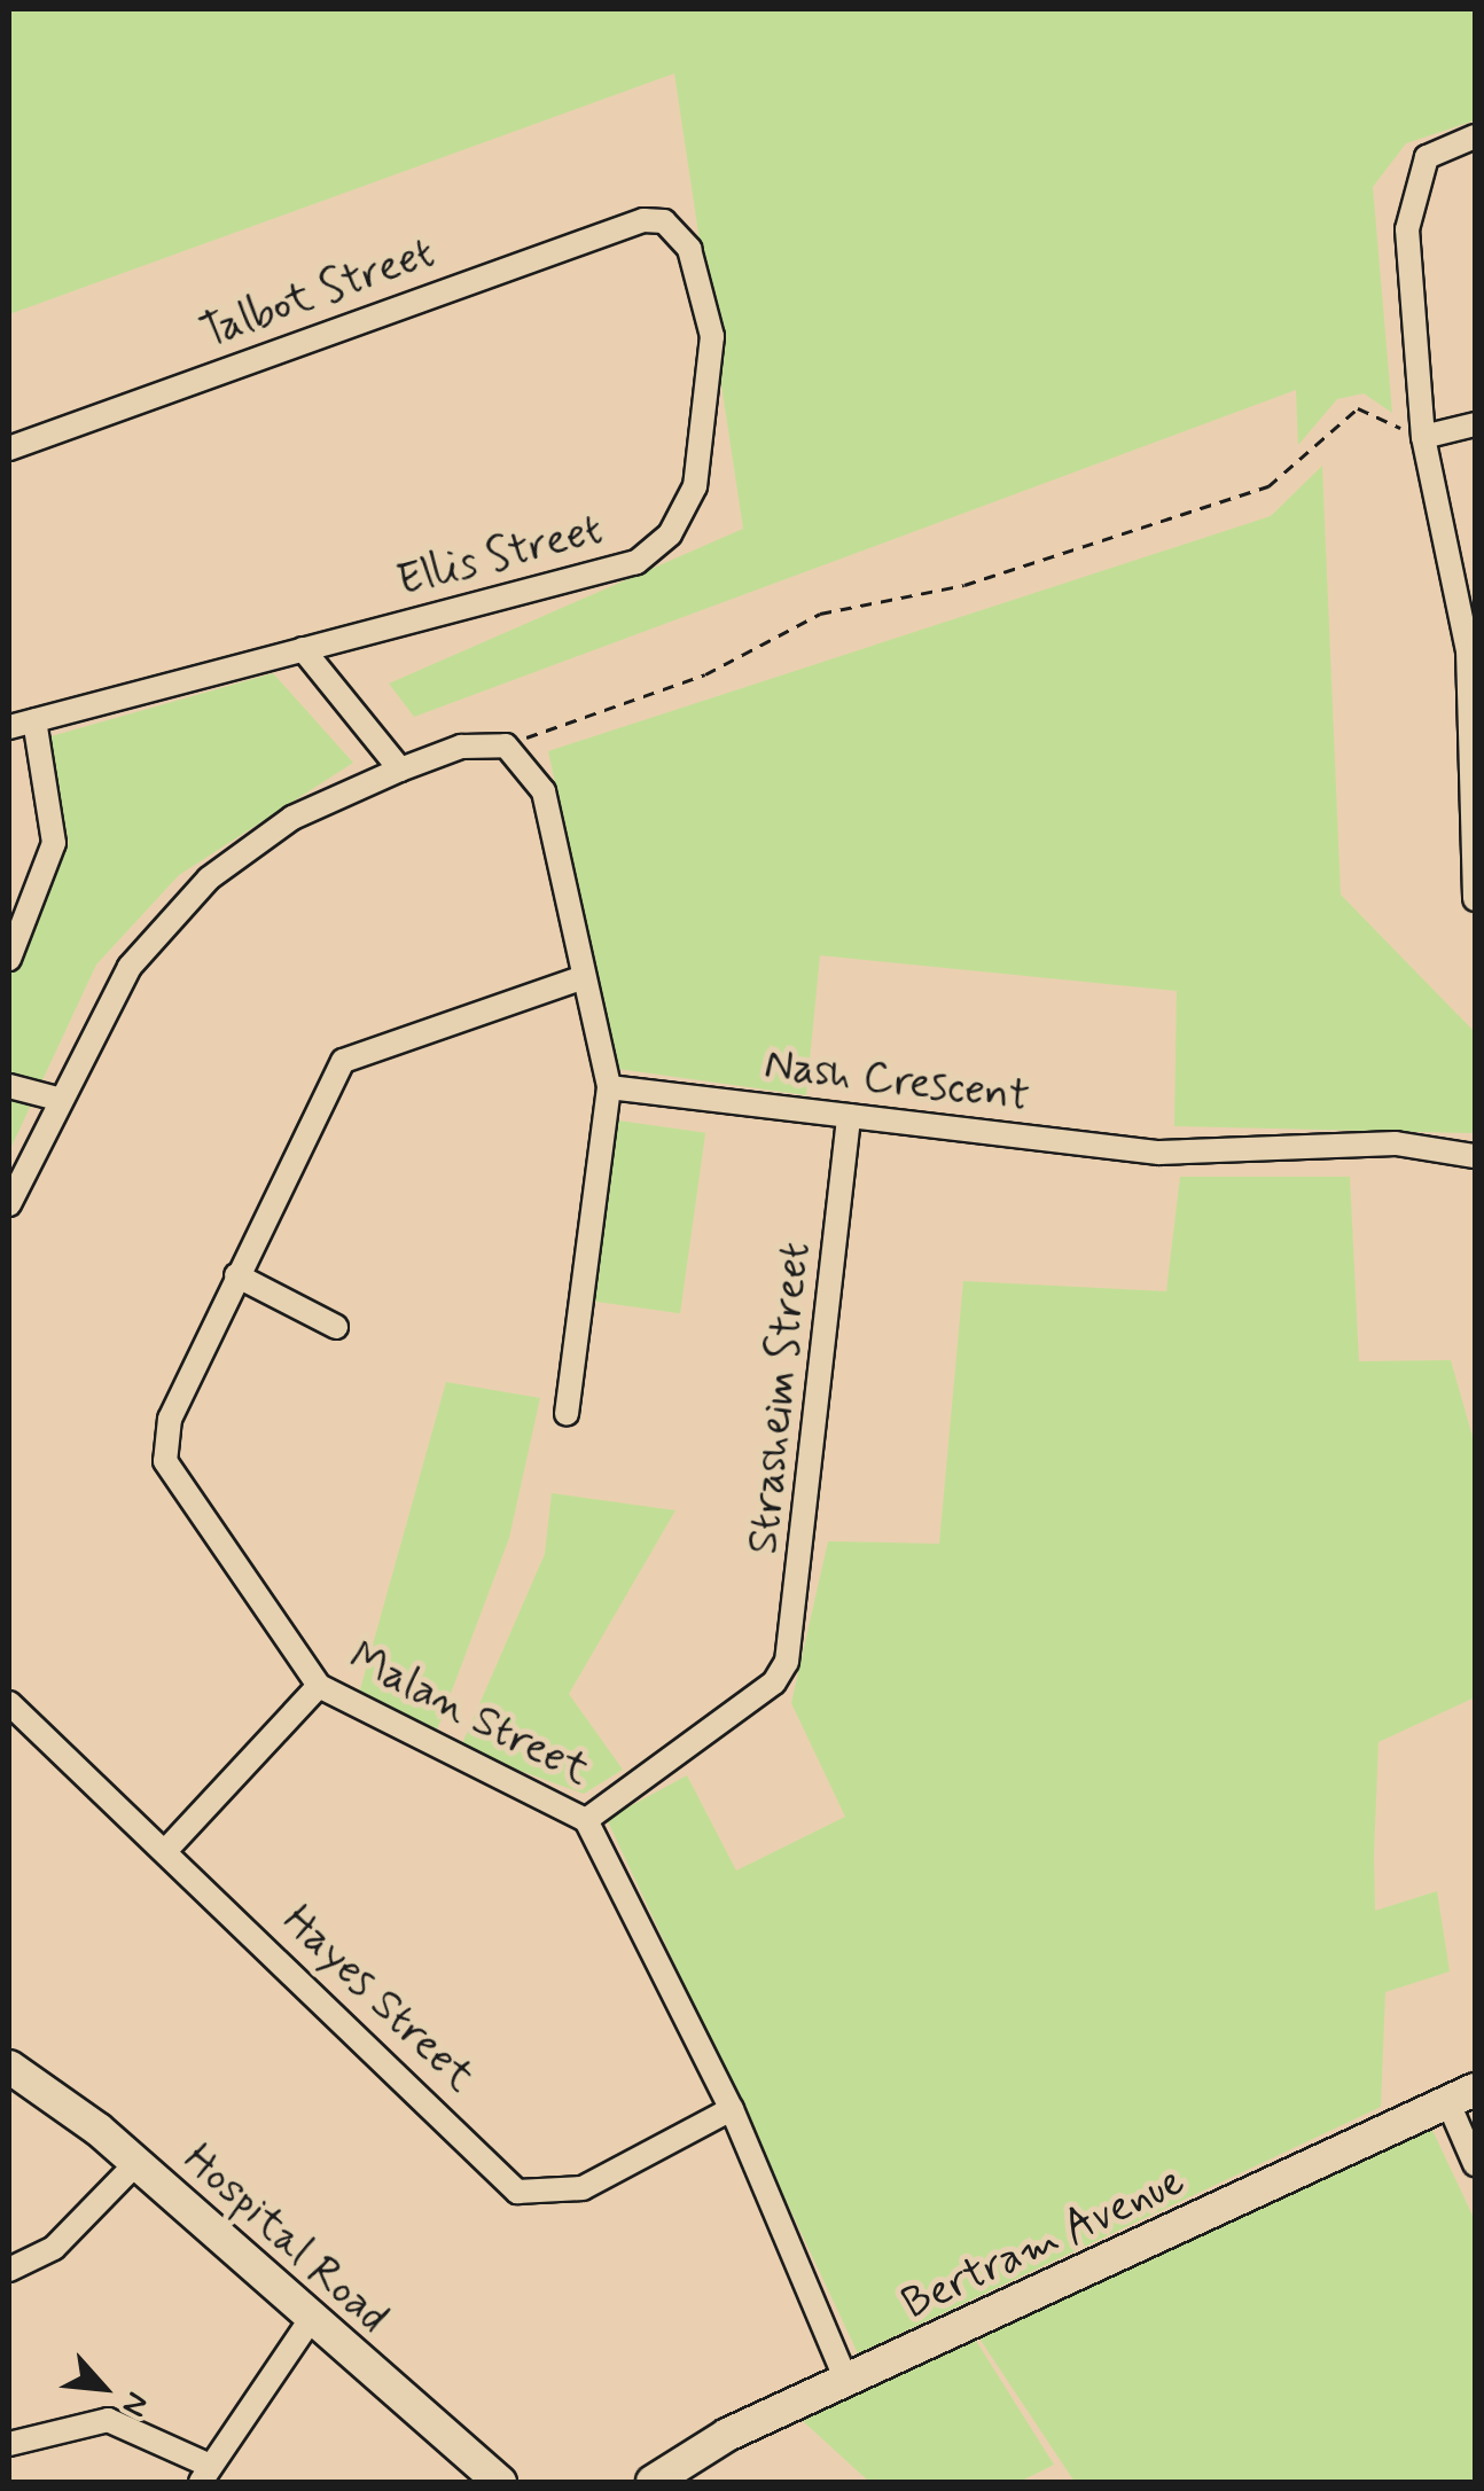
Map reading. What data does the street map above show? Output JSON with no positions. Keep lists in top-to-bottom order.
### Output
{
  "streets": {
    "street": [
      "Talbot Street",
      "Ellis Street",
      "Nash Crescent",
      "Strasheim Street",
      "Malan Street",
      "Hayes Street",
      "Hospital Road",
      "Bertram Avenue"
    ]
  },
  "crossings": [
    ["Talbot Street", "Ellis Street"],
    ["Nash Crescent", "Strasheim Street"],
    ["Strasheim Street", "Malan Street"],
    ["Malan Street", "Hayes Street"],
    ["Malan Street", "Bertram Avenue"]
  ],
  "north": "bottom right"
}
